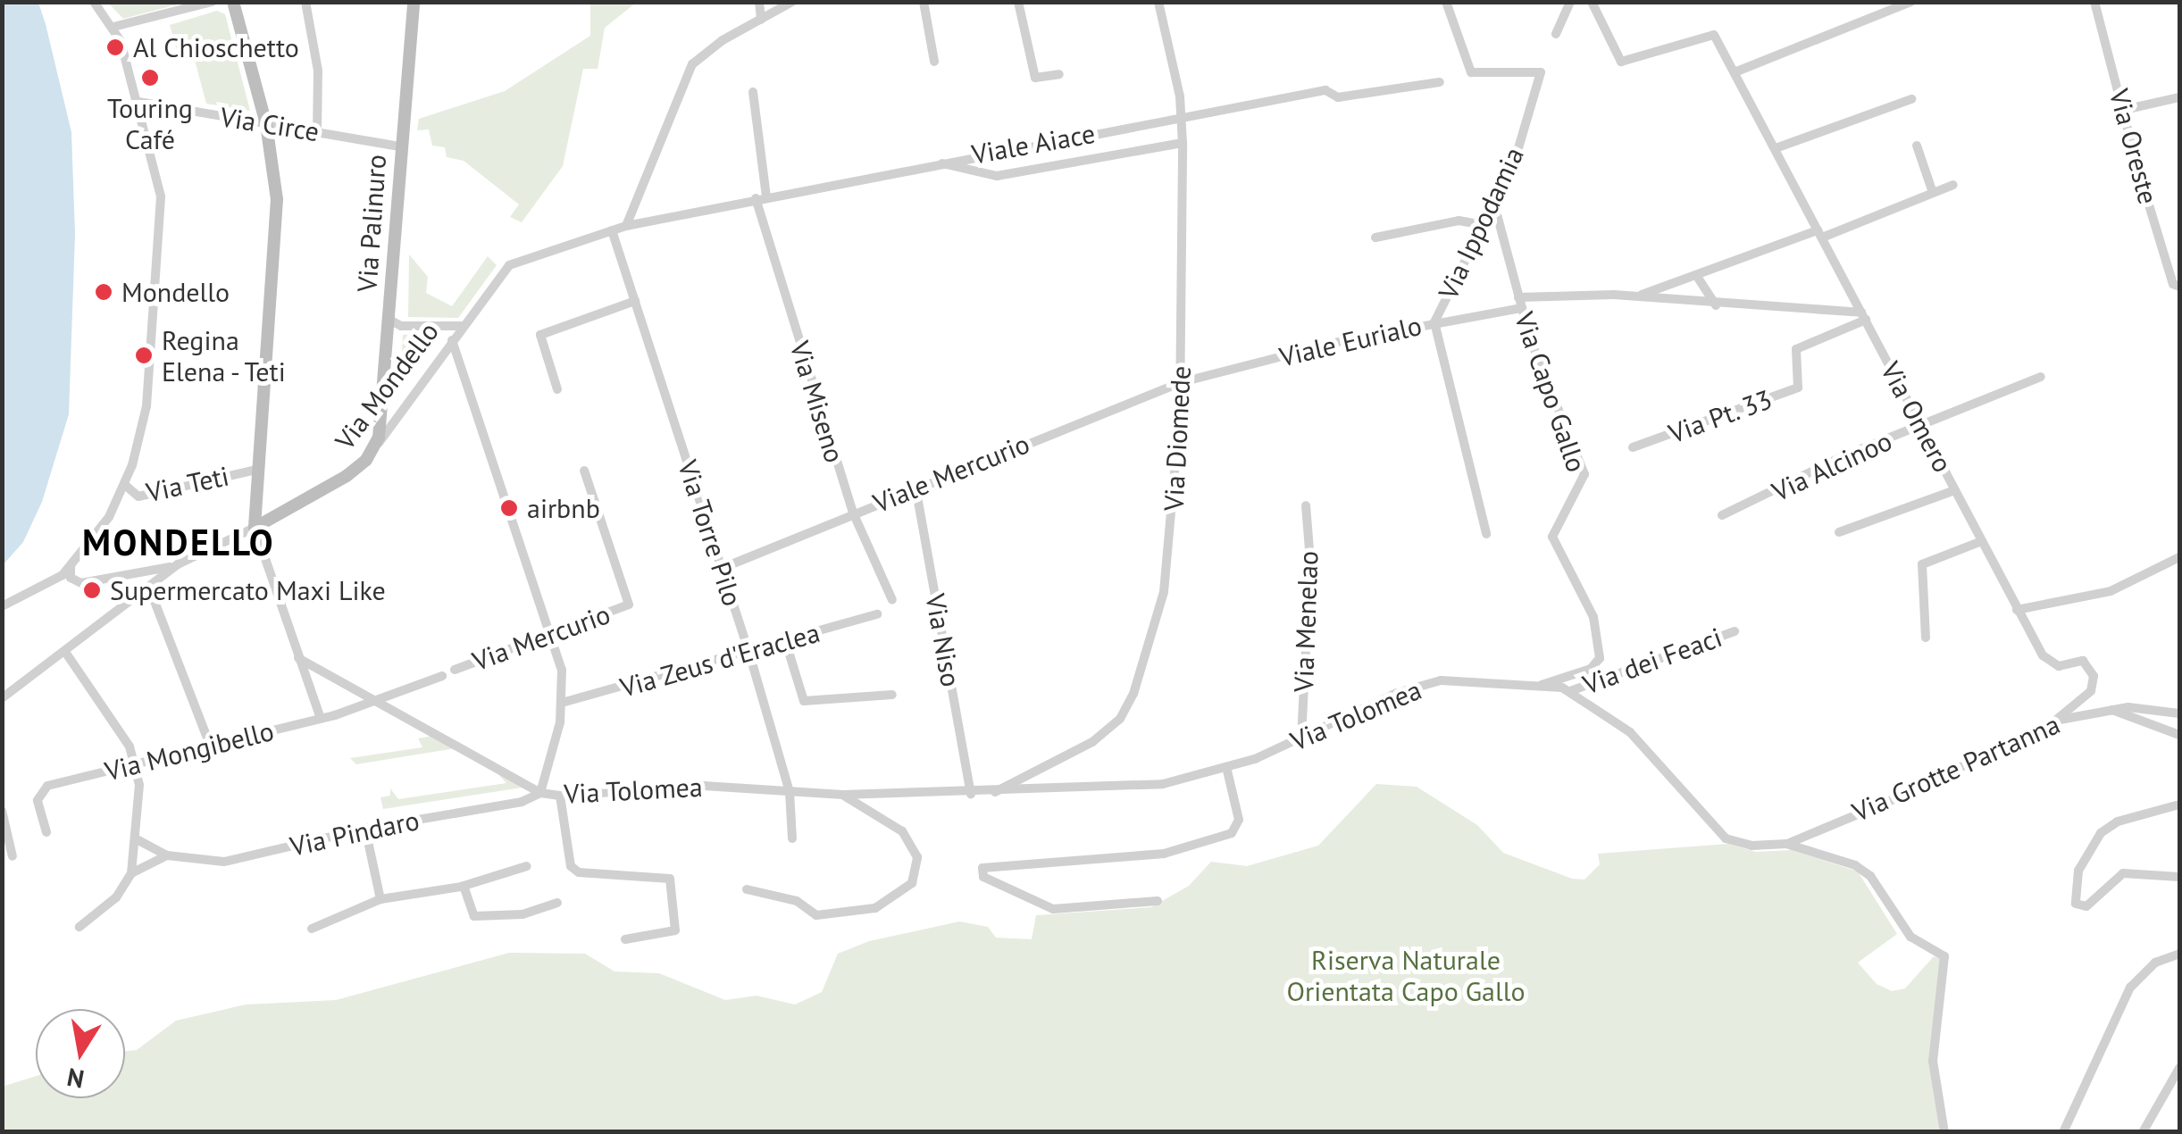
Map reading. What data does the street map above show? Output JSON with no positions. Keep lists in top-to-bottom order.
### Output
{
  "streets": {
    "main road": ["Via Palinuro", "Via Mondello"],
    "street": [
      "Via Circe",
      "Viale Aiace",
      "Via Oreste",
      "Via Ippodamia",
      "Viale Eurialo",
      "Via Capo Gallo",
      "Via Miseno",
      "Via Pt. 33",
      "Via Omero",
      "Via Diomede",
      "Via Alcinoo",
      "Viale Mercurio",
      "Via Teti",
      "Via Torre Pilo",
      "Via Menelao",
      "Via Mercurio",
      "Via Niso",
      "Via Zeus d'Eraclea",
      "Via dei Feaci",
      "Via Tolomea",
      "Via Mongibello",
      "Via Grotte Partanna",
      "Via Pindaro"
    ]
  },
  "crossings": [
    ["Via Circe", "Via Palinuro"],
    ["Viale Aiace", "Via Mondello"],
    ["Viale Aiace", "Via Miseno"],
    ["Viale Aiace", "Via Diomede"],
    ["Via Palinuro", "Via Mondello"],
    ["Via Ippodamia", "Viale Eurialo"],
    ["Via Ippodamia", "Via Capo Gallo"],
    ["Viale Eurialo", "Via Capo Gallo"],
    ["Viale Eurialo", "Via Diomede"],
    ["Viale Eurialo", "Viale Mercurio"],
    ["Via Mondello", "Via Torre Pilo"],
    ["Via Capo Gallo", "Via Tolomea"],
    ["Via Miseno", "Viale Mercurio"],
    ["Via Pt. 33", "Via Omero"],
    ["Via Omero", "Via Alcinoo"],
    ["Via Omero", "Via Grotte Partanna"],
    ["Via Diomede", "Viale Mercurio"],
    ["Via Diomede", "Via Tolomea"],
    ["Viale Mercurio", "Via Torre Pilo"],
    ["Viale Mercurio", "Via Niso"],
    ["Via Torre Pilo", "Via Zeus d'Eraclea"],
    ["Via Torre Pilo", "Via Tolomea"],
    ["Via Menelao", "Via Tolomea"],
    ["Via Niso", "Via Tolomea"],
    ["Via Tolomea", "Via Mongibello"],
    ["Via Tolomea", "Via Pindaro"]
  ],
  "districts": ["MONDELLO"],
  "parks": ["Riserva Naturale Orientata Capo Gallo"],
  "places": [
    "Al Chioschetto",
    "Touring Café",
    "Mondello",
    "Regina Elena - Teti",
    "airbnb",
    "Supermercato Maxi Like"
  ],
  "north": "bottom"
}
